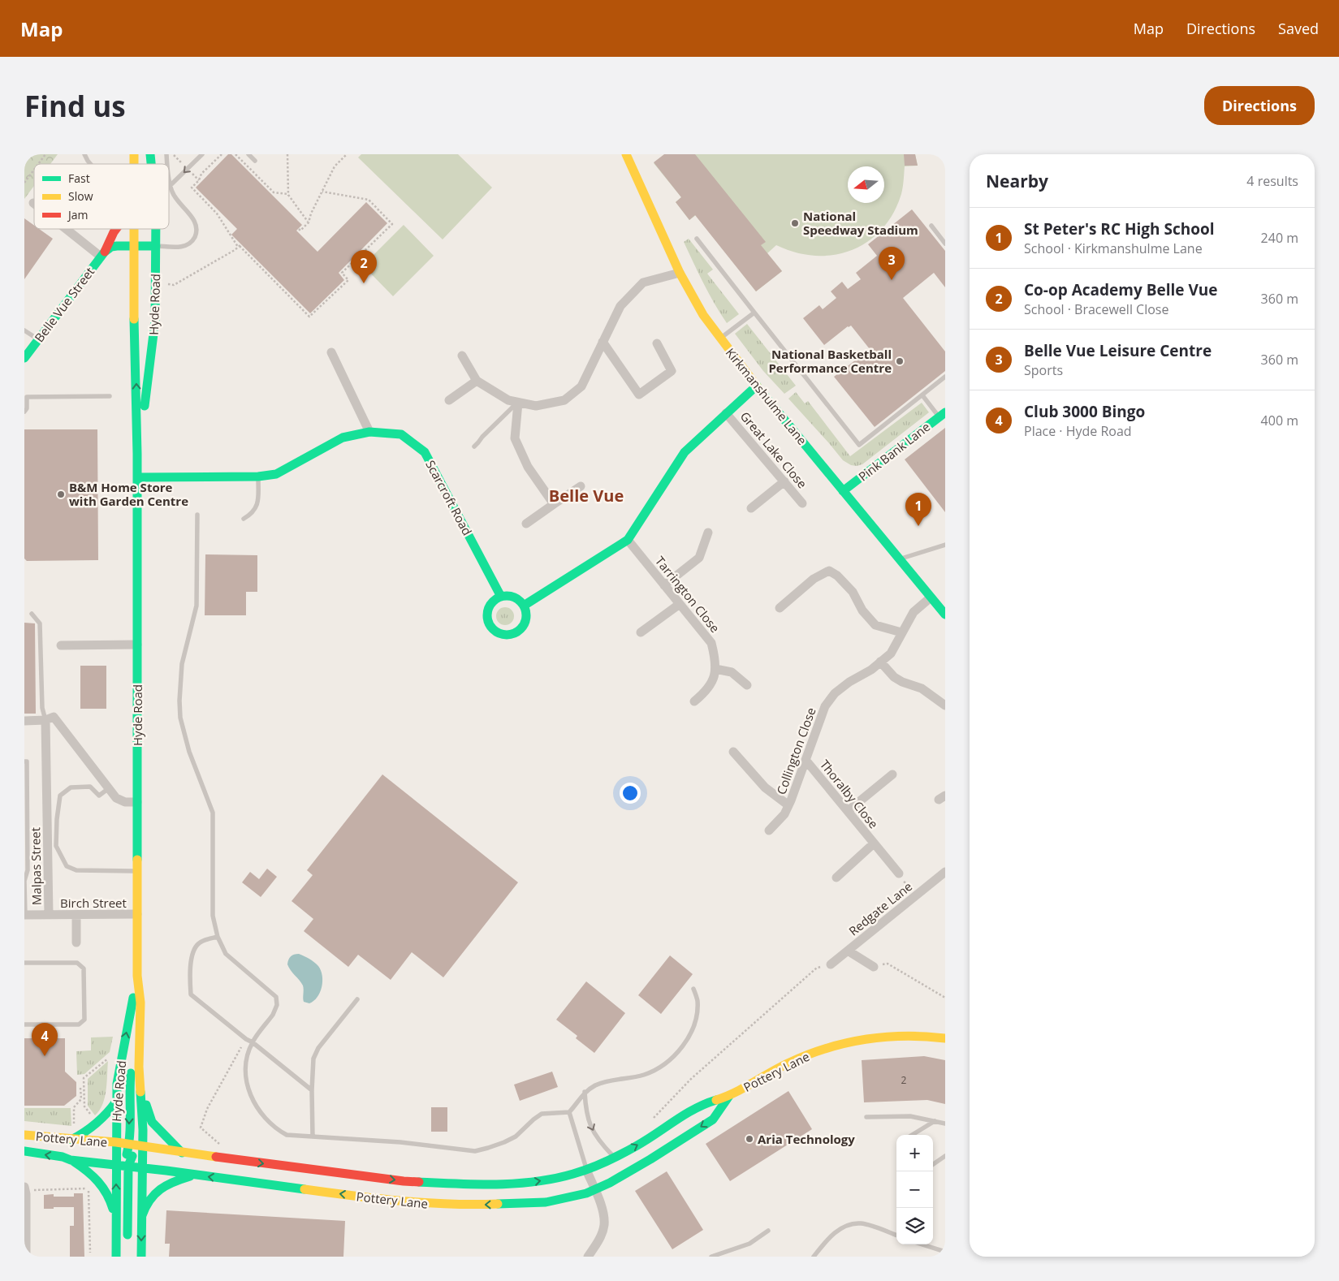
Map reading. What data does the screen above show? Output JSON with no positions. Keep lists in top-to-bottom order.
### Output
{
  "streets": {
    "main road": [
      "Belle Vue Street",
      "Hyde Road",
      "Kirkmanshulme Lane",
      "Pink Bank Lane",
      "Scarcroft Road",
      "Pottery Lane"
    ],
    "street": [
      "Great Lake Close",
      "Tarrington Close",
      "Collington Close",
      "Thoralby Close",
      "Malpas Street",
      "Birch Street",
      "Redgate Lane"
    ]
  },
  "crossings": [
    ["Hyde Road", "Scarcroft Road"],
    ["Hyde Road", "Birch Street"],
    ["Hyde Road", "Pottery Lane"],
    ["Kirkmanshulme Lane", "Pink Bank Lane"],
    ["Kirkmanshulme Lane", "Collington Close"],
    ["Collington Close", "Thoralby Close"],
    ["Malpas Street", "Birch Street"]
  ],
  "districts": ["Belle Vue"],
  "places": [
    "National Speedway Stadium",
    "National Basketball Performance Centre",
    "B&M Home Store with Garden Centre",
    "Aria Technology"
  ],
  "house_numbers": ["2"],
  "legend": ["Fast", "Slow", "Jam"],
  "north": "left",
  "page": {
    "header": "Map",
    "nav": ["Map", "Directions", "Saved"],
    "buttons": "Directions",
    "title": "Find us",
    "heading": ["Nearby", "4 results"],
    "list": [
      {
        "mark": "1",
        "name": "St Peter's RC High School",
        "note": "School · Kirkmanshulme Lane",
        "value": "240 m"
      },
      {
        "mark": "2",
        "name": "Co-op Academy Belle Vue",
        "note": "School · Bracewell Close",
        "value": "360 m"
      },
      {
        "mark": "3",
        "name": "Belle Vue Leisure Centre",
        "note": "Sports",
        "value": "360 m"
      },
      {
        "mark": "4",
        "name": "Club 3000 Bingo",
        "note": "Place · Hyde Road",
        "value": "400 m"
      }
    ],
    "pins": [
      "3",
      "2",
      "1",
      "4"
    ],
    "map_buttons": ["+", "−"]
  }
}
